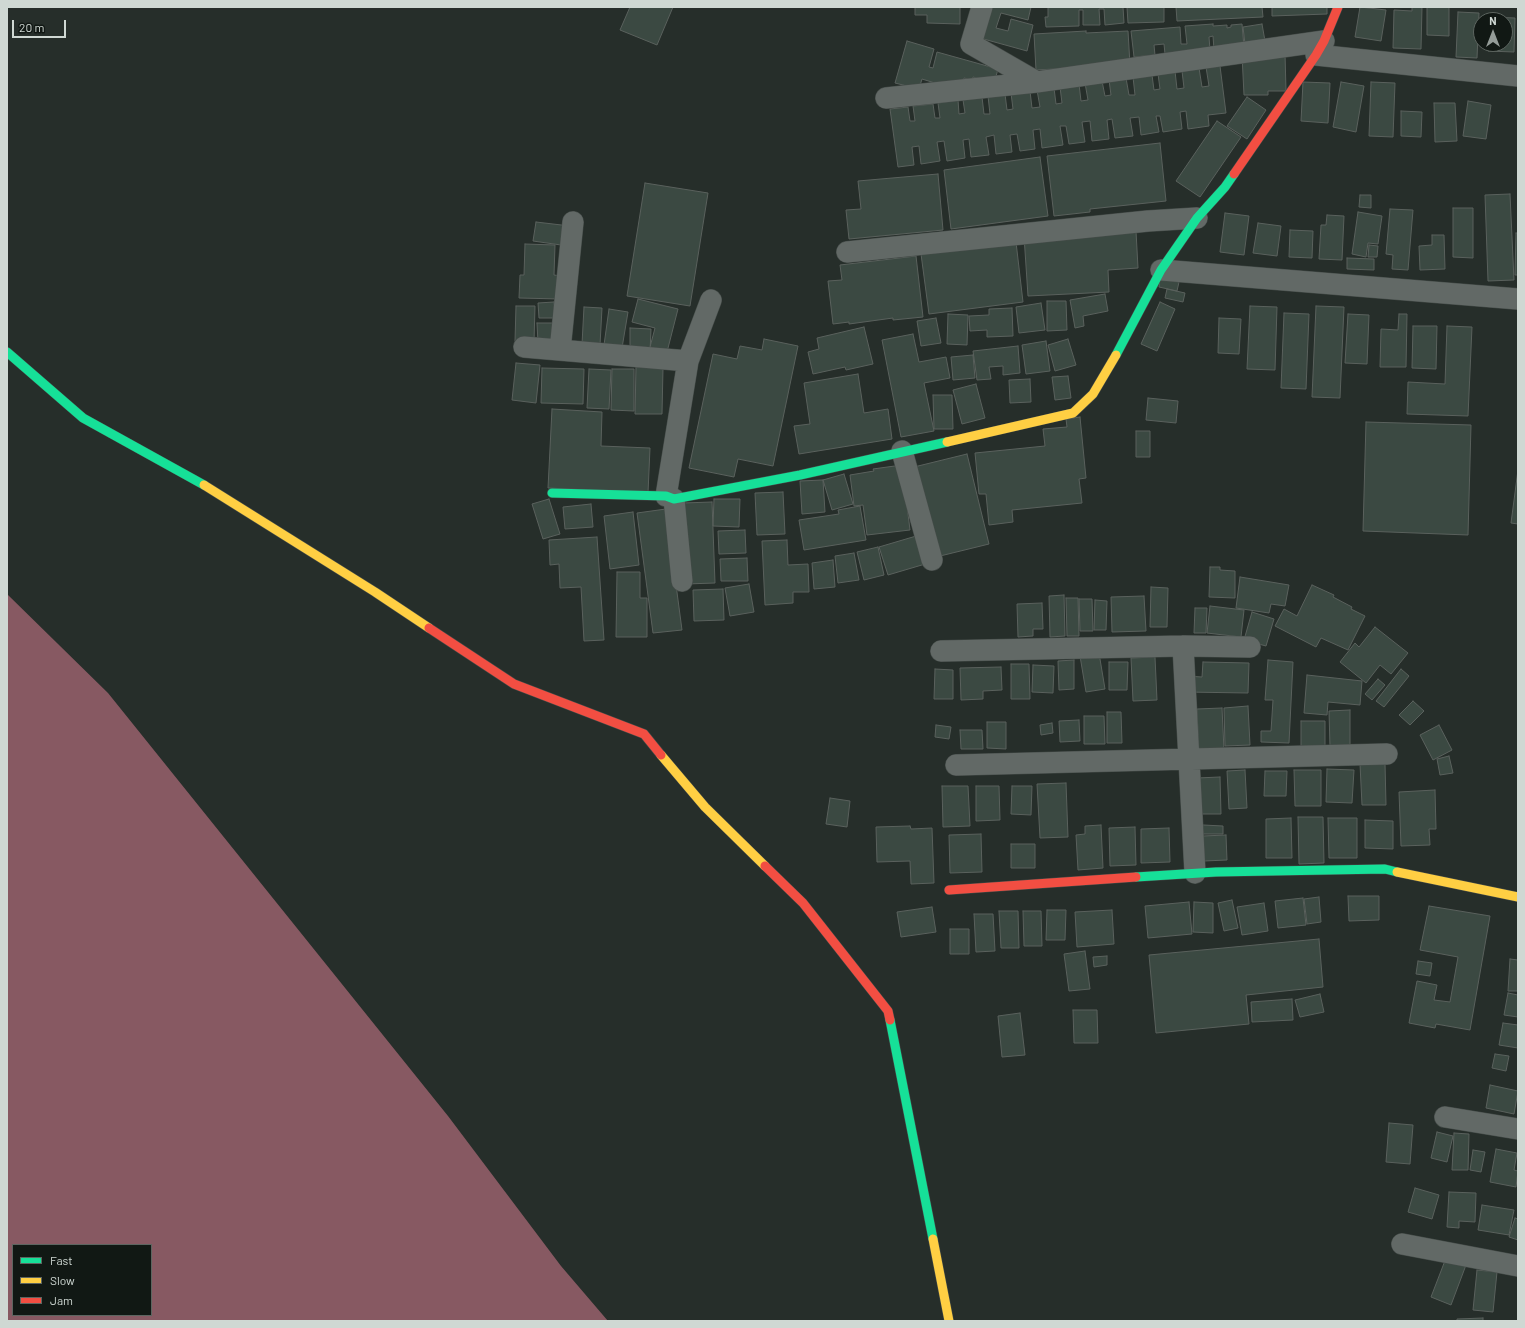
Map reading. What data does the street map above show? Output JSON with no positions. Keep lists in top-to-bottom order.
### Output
{
  "legend": ["Fast", "Slow", "Jam"],
  "scale_bar": "20 m",
  "north": "top"
}
